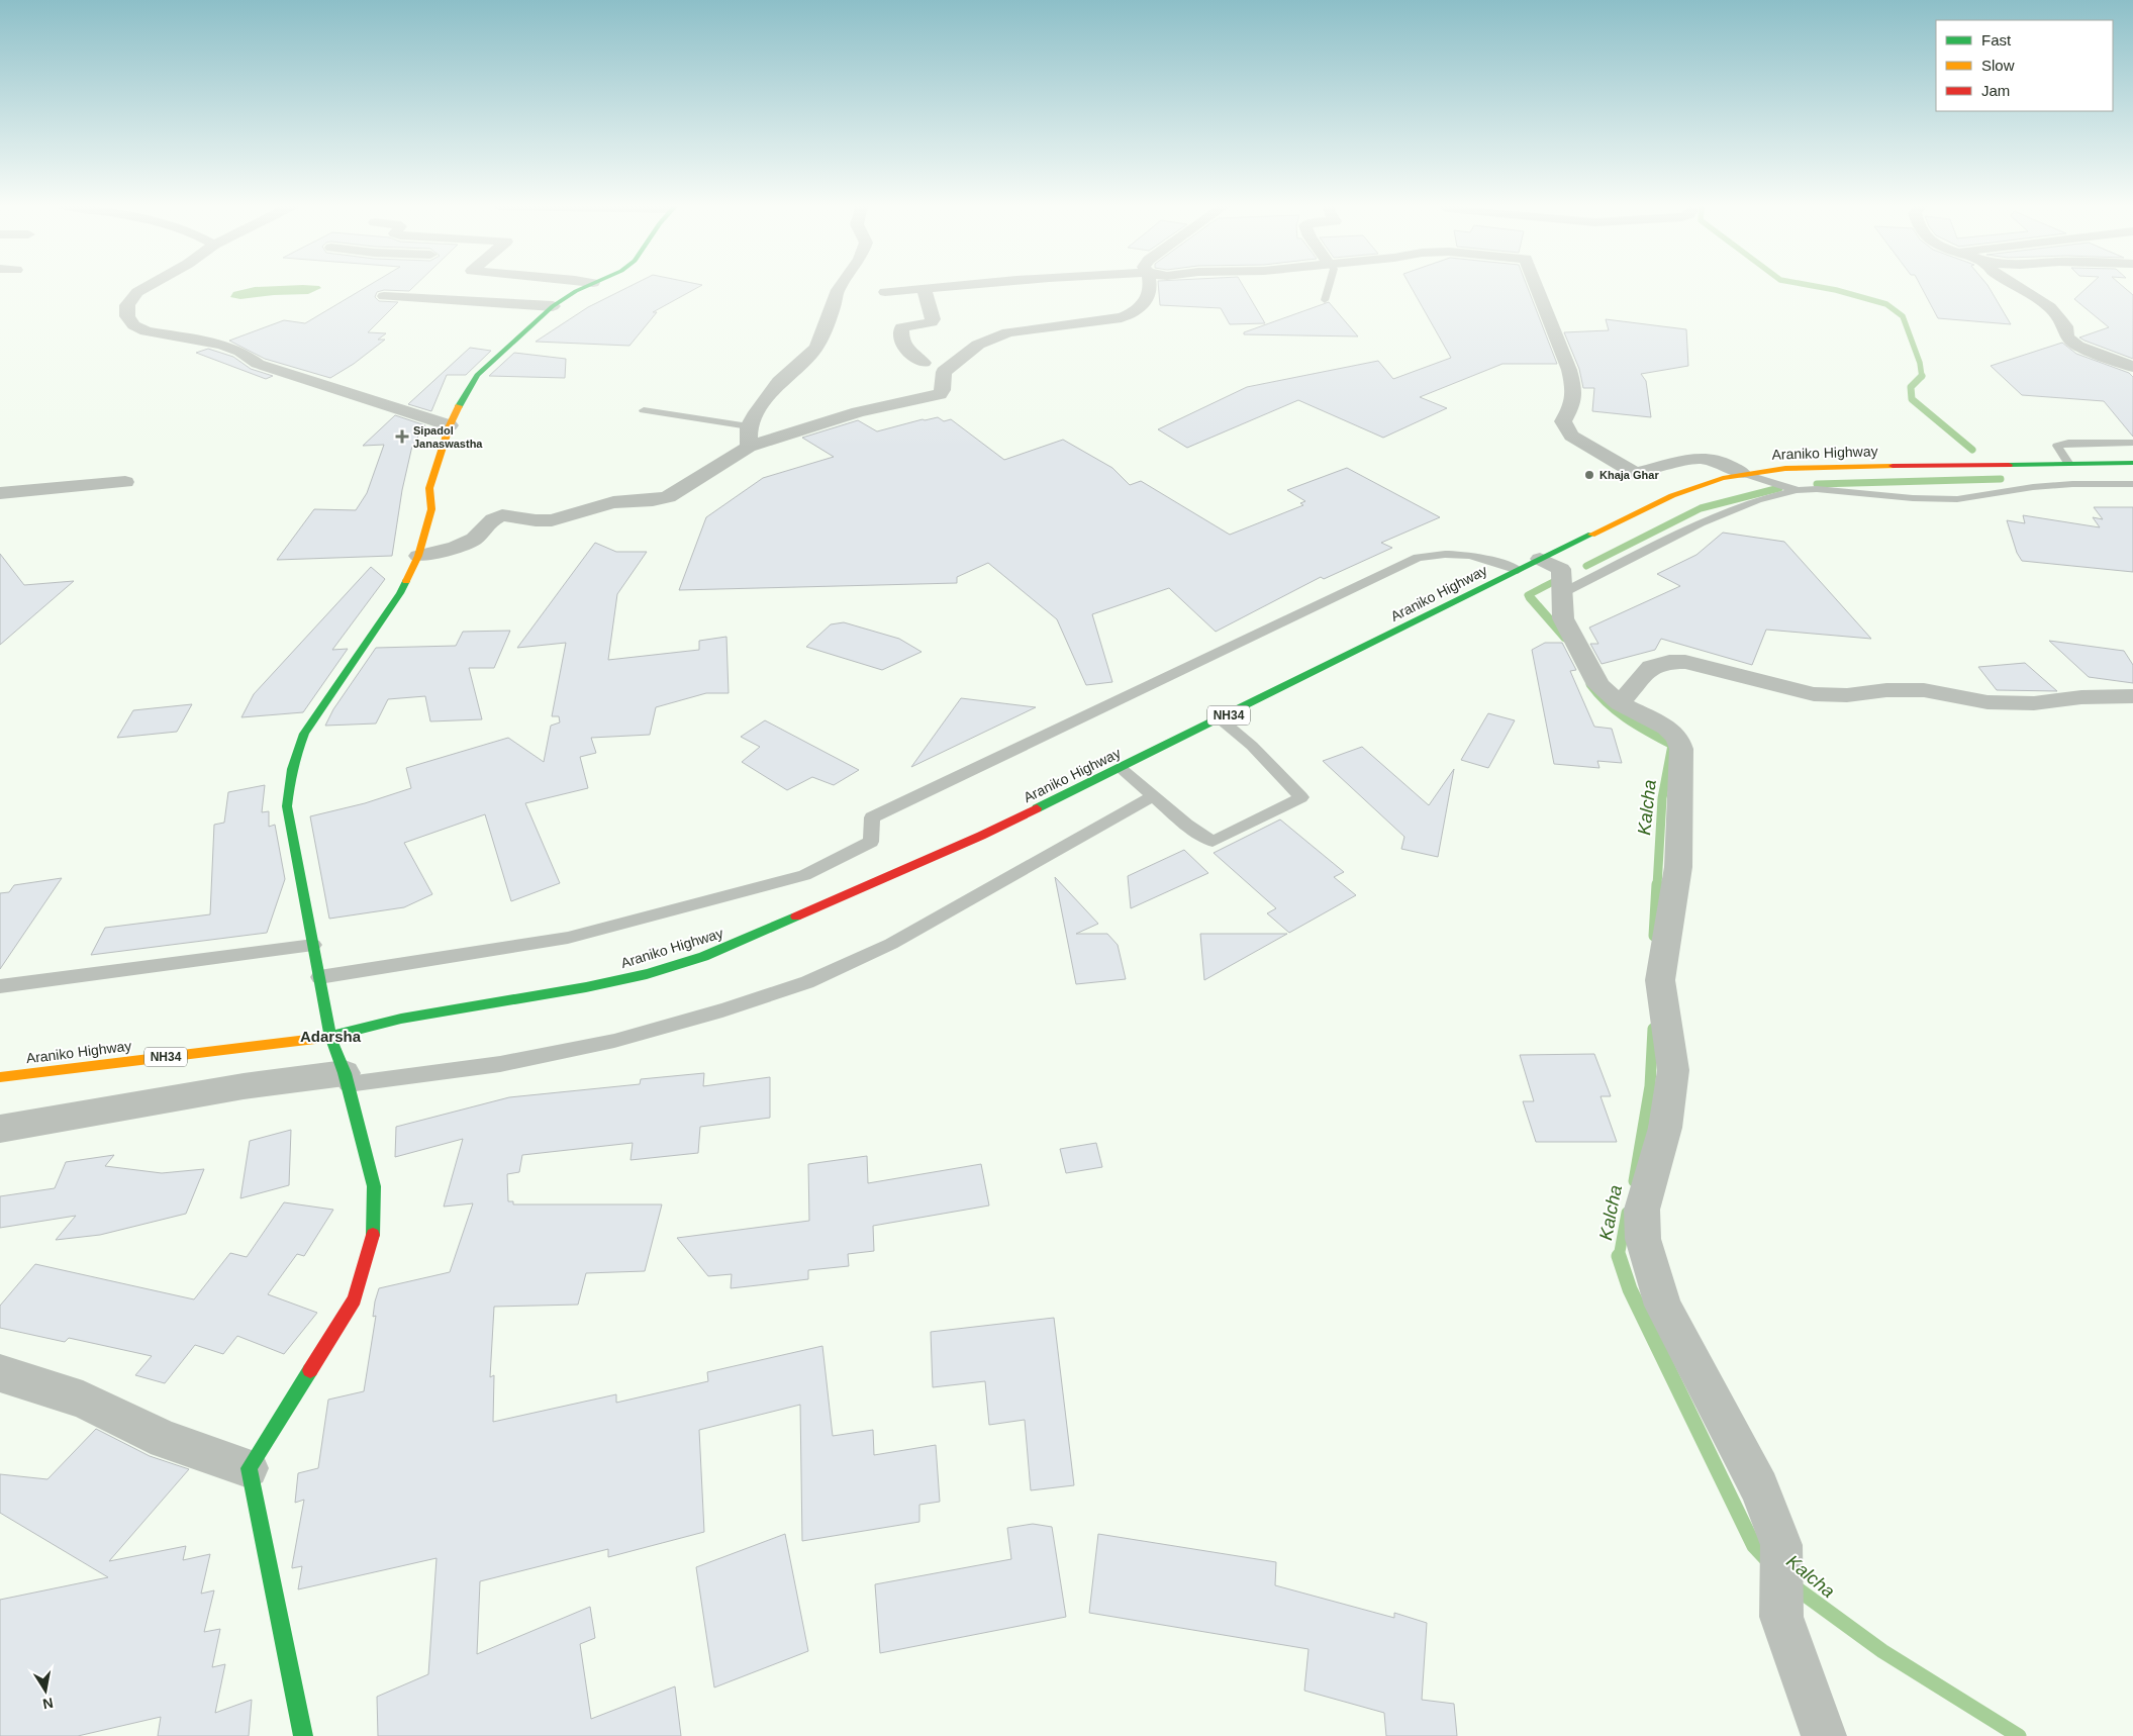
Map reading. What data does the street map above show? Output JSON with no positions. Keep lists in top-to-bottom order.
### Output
{
  "streets": {
    "main road": ["Araniko Highway", "NH34"]
  },
  "districts": ["Adarsha"],
  "water": ["Kalcha"],
  "places": {
    "health": ["Sipadol Janaswastha"],
    "other": ["Khaja Ghar"]
  },
  "legend": ["Fast", "Slow", "Jam"],
  "north": "bottom"
}
